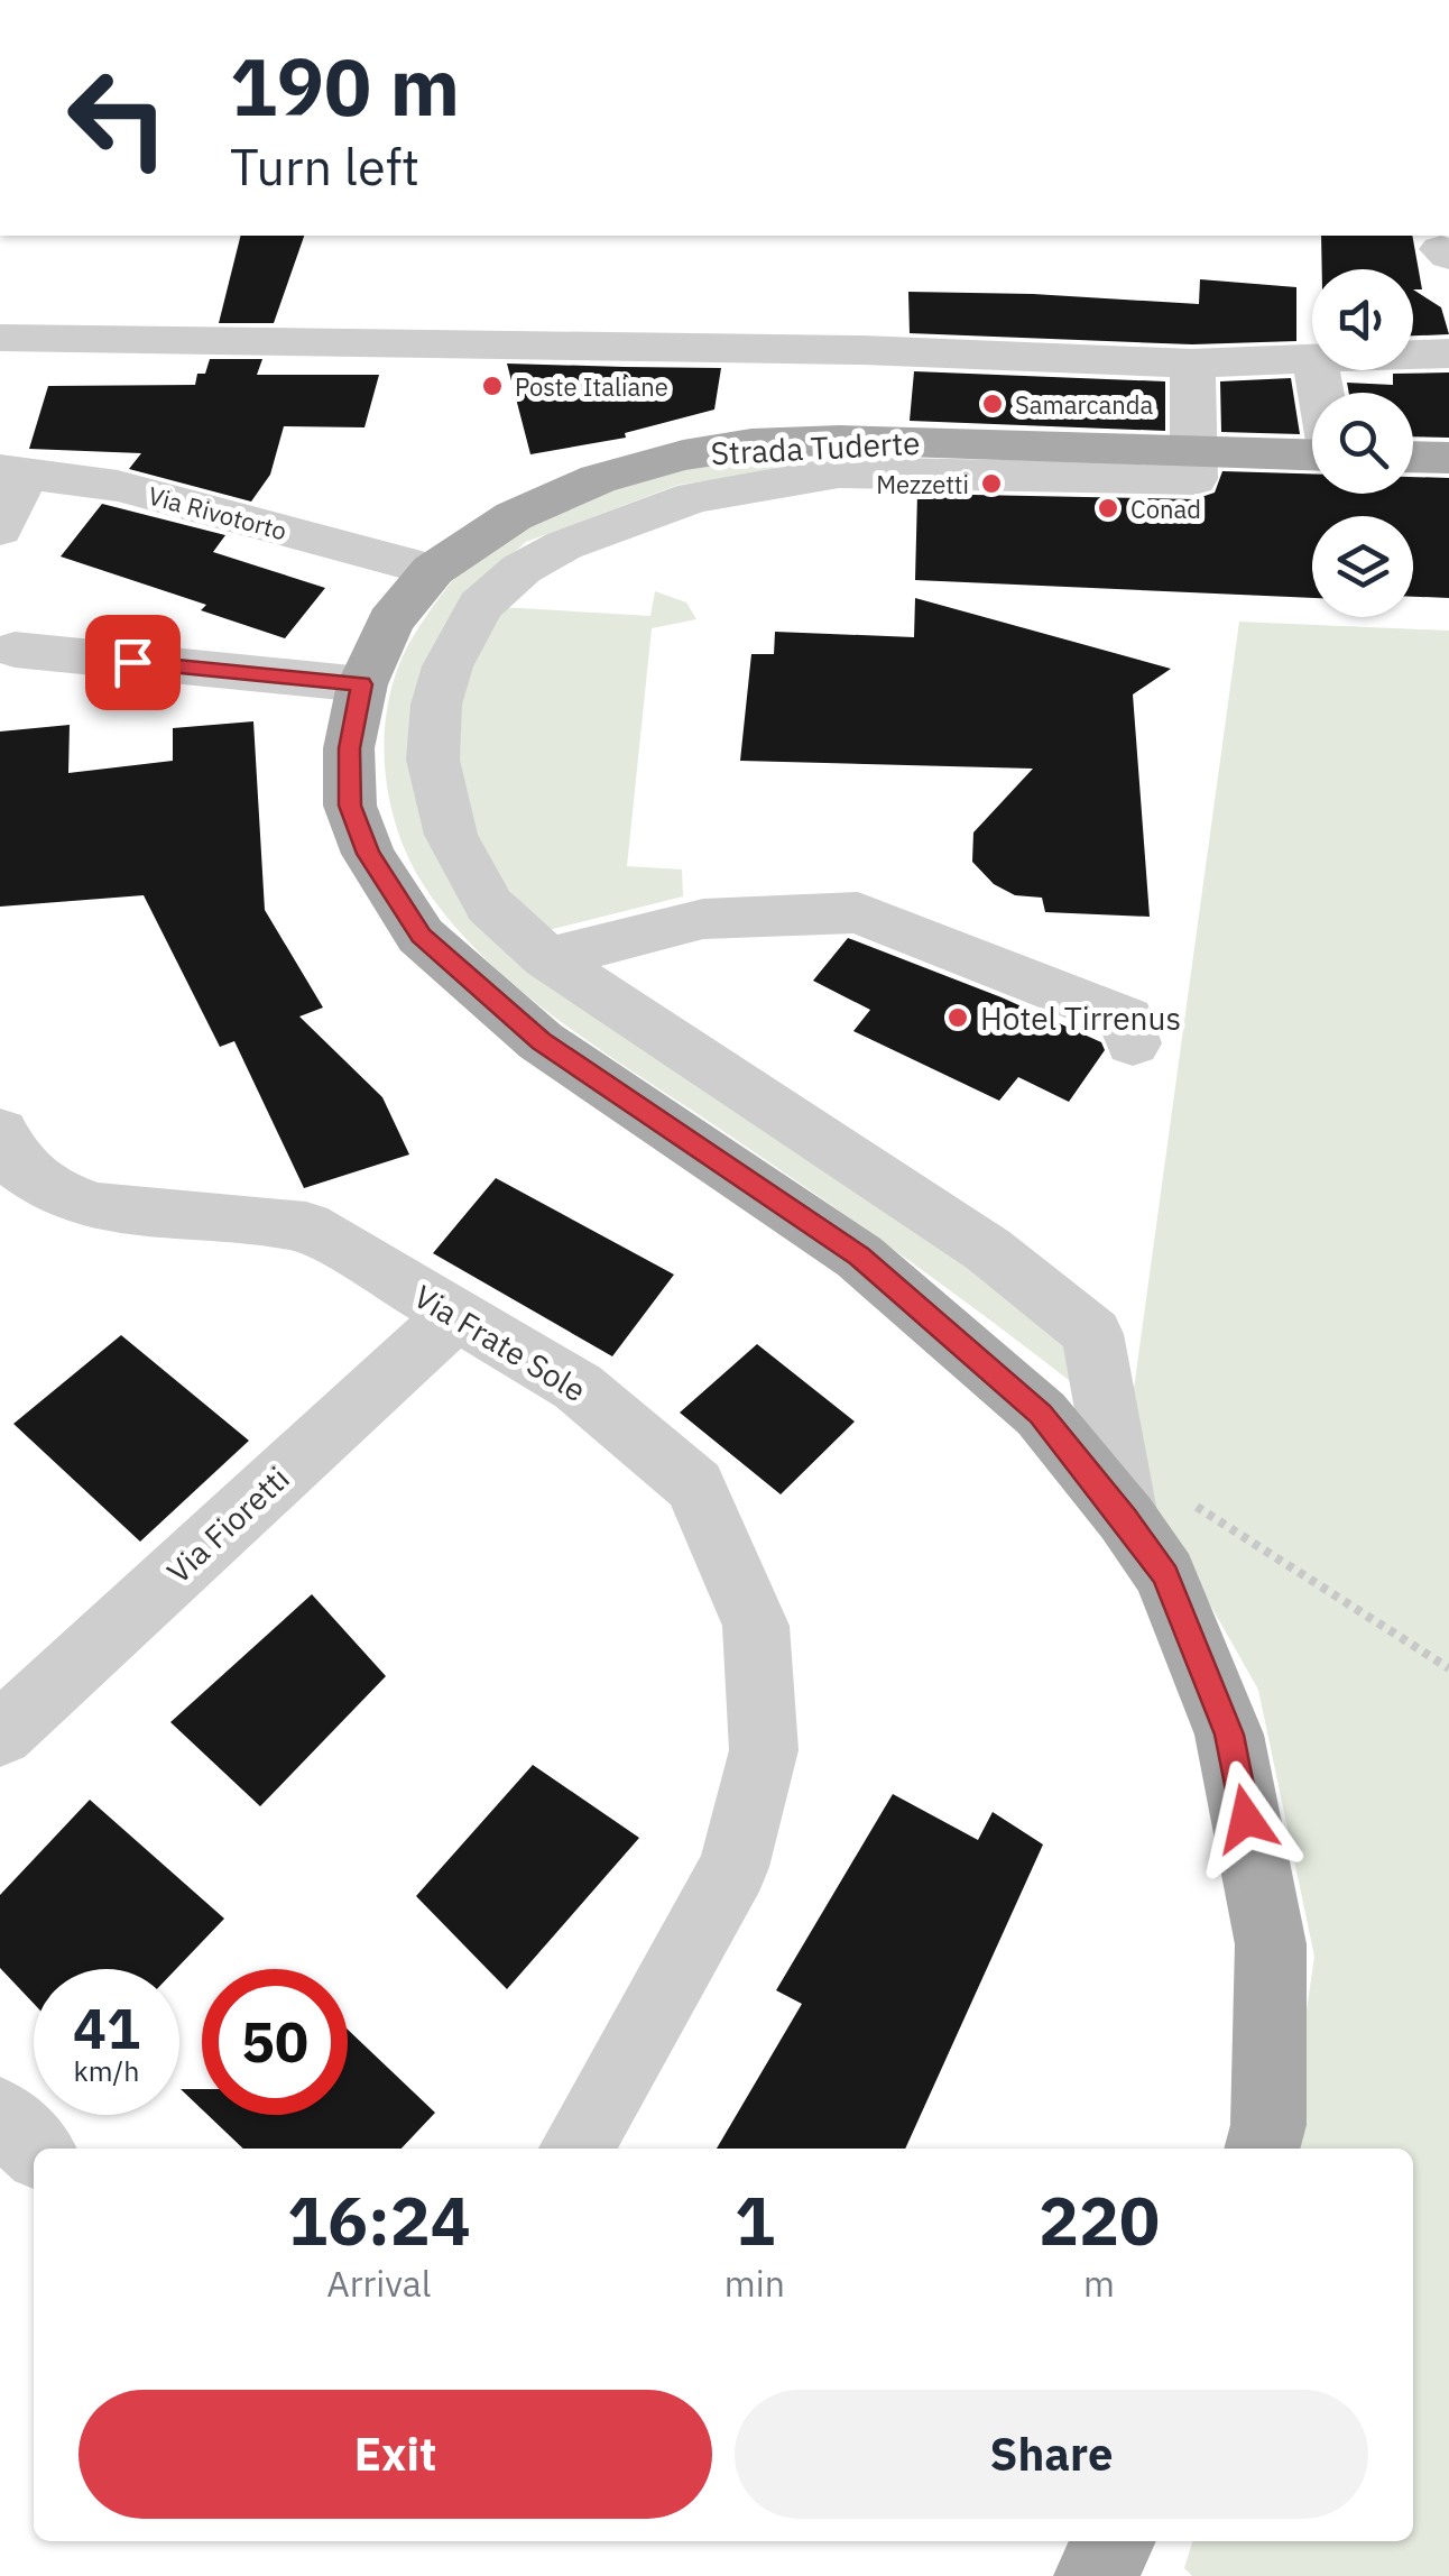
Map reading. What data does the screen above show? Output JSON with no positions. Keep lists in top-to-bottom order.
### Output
{
  "streets": {
    "main road": ["Strada Tuderte"],
    "street": ["Via Rivotorto", "Via Frate Sole", "Via Fioretti"]
  },
  "crossings": [
    ["Strada Tuderte", "Via Rivotorto"],
    ["Via Frate Sole", "Via Fioretti"]
  ],
  "places": [
    "Poste Italiane",
    "Samarcanda",
    "Mezzetti",
    "Conad",
    "Hotel Tirrenus"
  ],
  "page": {
    "turn": ["190 m", "Turn left"],
    "speed": "41 km/h",
    "limit": "50",
    "eta": [
      "16:24",
      "Arrival",
      "1",
      "min",
      "220",
      "m"
    ],
    "buttons": ["Exit", "Share"]
  }
}
